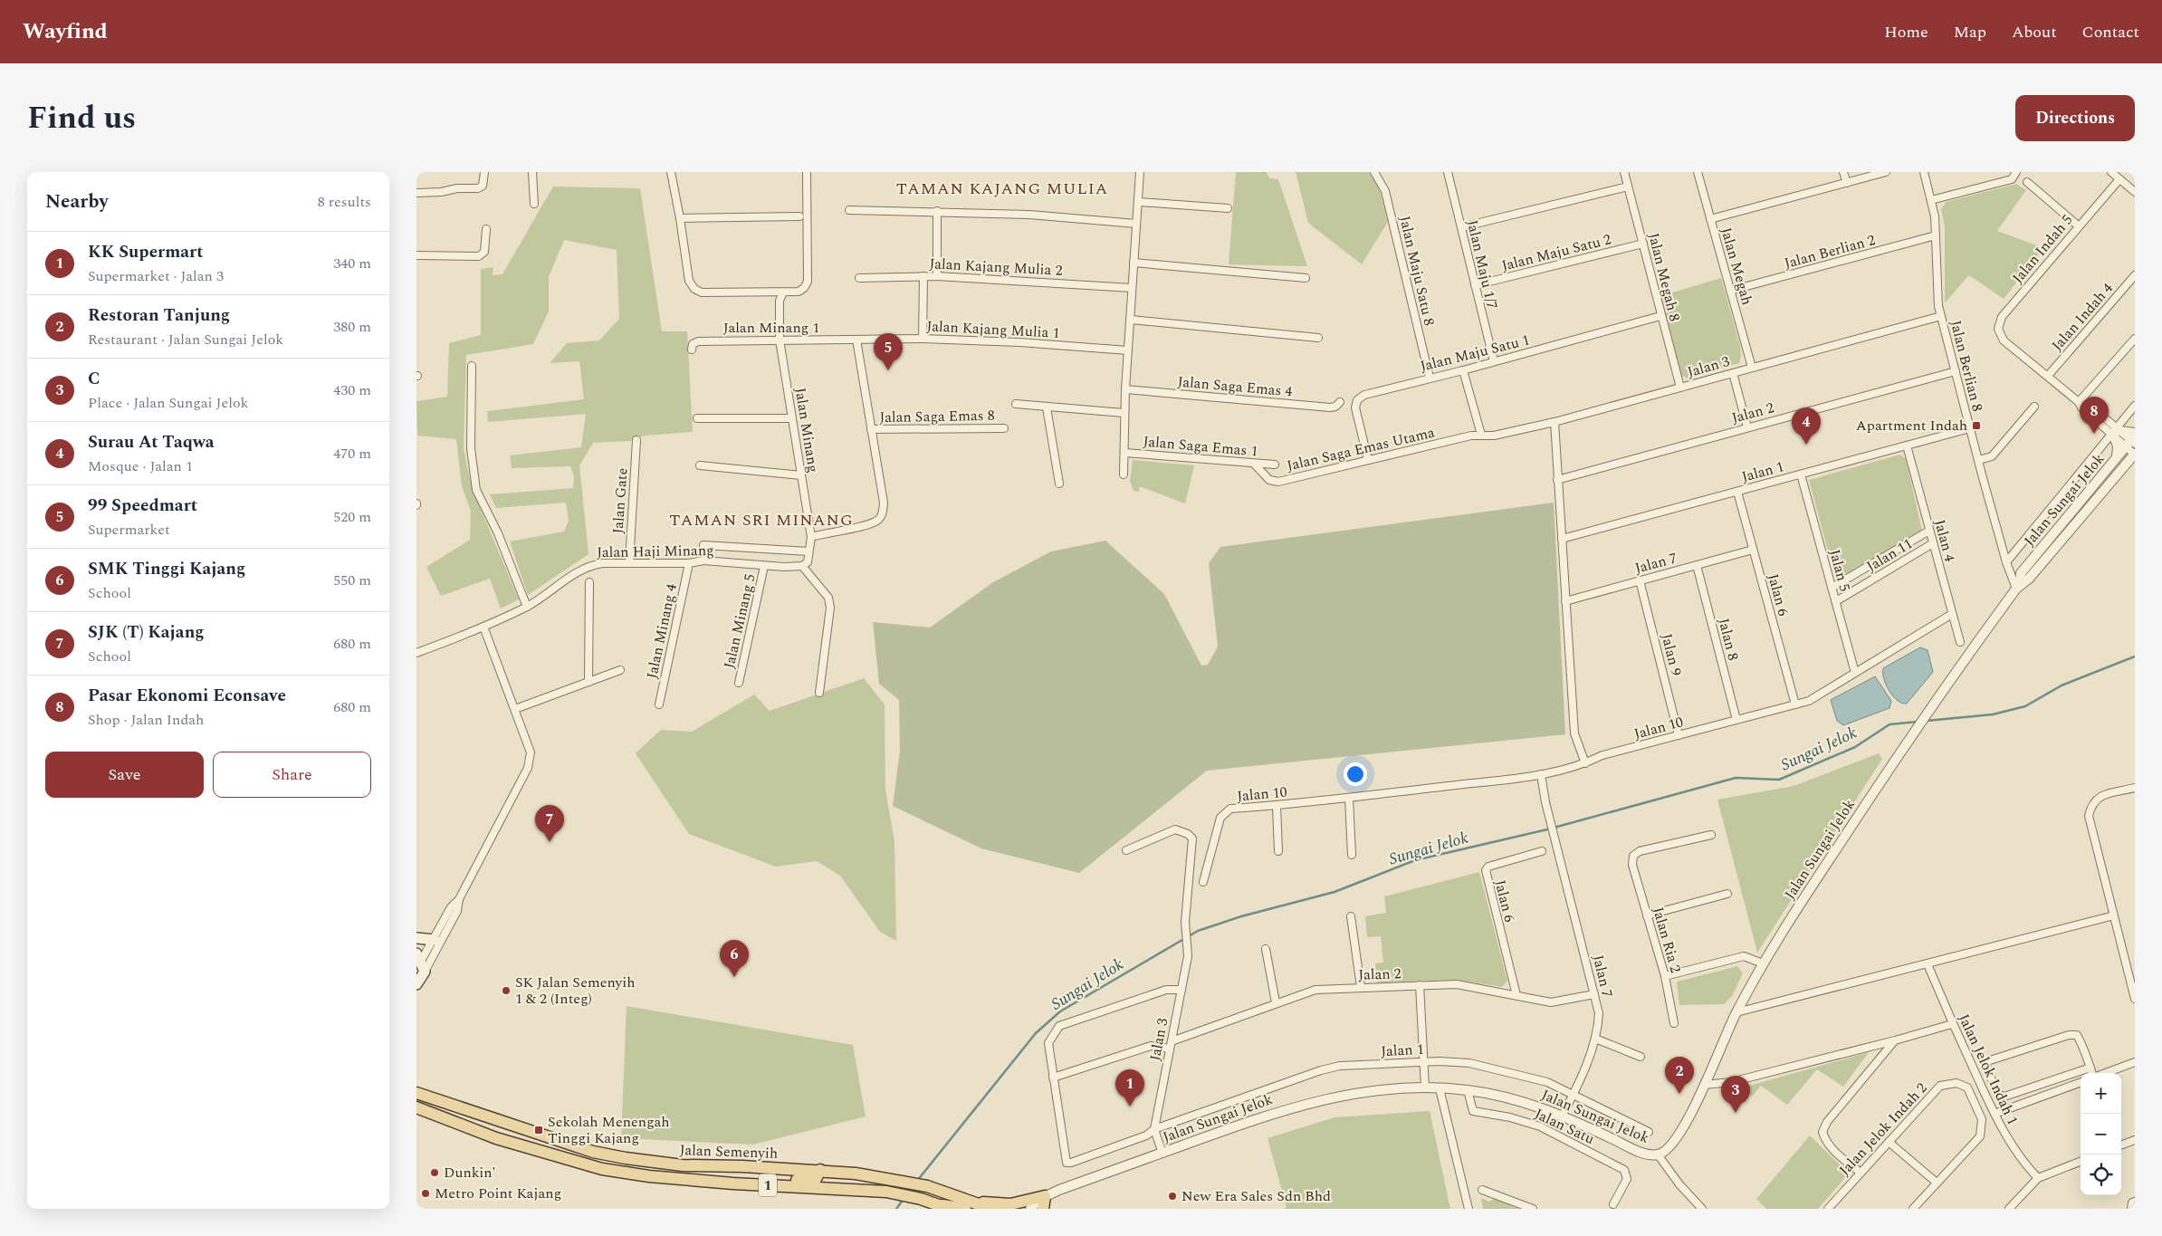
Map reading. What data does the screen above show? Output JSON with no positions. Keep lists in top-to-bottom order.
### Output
{
  "streets": {
    "main road": ["Jalan Semenyih", "1"],
    "street": [
      "Jalan Indah 5",
      "Jalan Berlian 2",
      "Jalan Maju Satu 2",
      "Jalan Maju 1/7",
      "Jalan Megah",
      "Jalan Kajang Mulia 2",
      "Jalan Maju Satu 8",
      "Jalan Megah 8",
      "Jalan Indah 4",
      "Jalan Minang 1",
      "Jalan Kajang Mulia 1",
      "Jalan Maju Satu 1",
      "Jalan Berlian 8",
      "Jalan 3",
      "Jalan Saga Emas 4",
      "Jalan 2",
      "Jalan Saga Emas 8",
      "Jalan Minang",
      "Jalan Saga Emas 1",
      "Jalan Saga Emas Utama",
      "Jalan 1",
      "Jalan Sungai Jelok",
      "Jalan Gate",
      "Jalan 4",
      "Jalan Haji Minang",
      "Jalan 11",
      "Jalan 7",
      "Jalan 5",
      "Jalan 6",
      "Jalan Minang 5",
      "Jalan Minang 4",
      "Jalan 8",
      "Jalan 9",
      "Jalan 10",
      "Jalan Ria 2",
      "Jalan Jelok Indah 1",
      "Jalan Satu",
      "Jalan Jelok Indah 2"
    ]
  },
  "crossings": [
    ["Jalan Indah 5", "Jalan Indah 4"],
    ["Jalan Berlian 2", "Jalan Megah"],
    ["Jalan Berlian 2", "Jalan Berlian 8"],
    ["Jalan Maju Satu 2", "Jalan Maju 1/7"],
    ["Jalan Maju Satu 2", "Jalan Megah 8"],
    ["Jalan Maju 1/7", "Jalan Maju Satu 1"],
    ["Jalan Megah", "Jalan 3"],
    ["Jalan Maju Satu 8", "Jalan Maju Satu 1"],
    ["Jalan Megah 8", "Jalan Maju Satu 1"],
    ["Jalan Megah 8", "Jalan 3"],
    ["Jalan Minang 1", "Jalan Kajang Mulia 1"],
    ["Jalan Minang 1", "Jalan Minang"],
    ["Jalan Maju Satu 1", "Jalan Saga Emas Utama"],
    ["Jalan Berlian 8", "Jalan 3"],
    ["Jalan Berlian 8", "Jalan 2"],
    ["Jalan Berlian 8", "Jalan 1"],
    ["Jalan Berlian 8", "Jalan Sungai Jelok"],
    ["Jalan 3", "Jalan 2"],
    ["Jalan 3", "Jalan Saga Emas Utama"],
    ["Jalan 3", "Jalan 1"],
    ["Jalan 3", "Jalan Sungai Jelok"],
    ["Jalan 2", "Jalan 7"],
    ["Jalan 2", "Jalan 6"],
    ["Jalan Minang", "Jalan Haji Minang"],
    ["Jalan Saga Emas 1", "Jalan Saga Emas Utama"],
    ["Jalan 1", "Jalan 4"],
    ["Jalan 1", "Jalan 7"],
    ["Jalan 1", "Jalan 5"],
    ["Jalan 1", "Jalan 6"],
    ["Jalan Sungai Jelok", "Jalan 7"],
    ["Jalan Sungai Jelok", "Jalan Satu"],
    ["Jalan Gate", "Jalan Haji Minang"],
    ["Jalan 4", "Jalan 11"],
    ["Jalan 4", "Jalan 10"],
    ["Jalan Haji Minang", "Jalan Minang 5"],
    ["Jalan Haji Minang", "Jalan Minang 4"],
    ["Jalan 11", "Jalan 5"],
    ["Jalan 7", "Jalan 6"],
    ["Jalan 7", "Jalan 8"],
    ["Jalan 7", "Jalan 9"],
    ["Jalan 7", "Jalan 10"],
    ["Jalan 5", "Jalan 10"],
    ["Jalan 6", "Jalan 10"],
    ["Jalan 8", "Jalan 10"],
    ["Jalan 9", "Jalan 10"]
  ],
  "districts": ["TAMAN KAJANG MULIA", "TAMAN SRI MINANG"],
  "water": ["Sungai Jelok"],
  "places": {
    "transit": ["Apartment Indah", "Sekolah Menengah Tinggi Kajang"],
    "other": [
      "SK Jalan Semenyih 1 & 2 (Integ)",
      "Dunkin'",
      "Metro Point Kajang",
      "New Era Sales Sdn Bhd"
    ]
  },
  "page": {
    "header": "Wayfind",
    "nav": [
      "Home",
      "Map",
      "About",
      "Contact"
    ],
    "title": "Find us",
    "buttons": [
      "Directions",
      ["Save", "Share"]
    ],
    "heading": ["Nearby", "8 results"],
    "list": [
      {
        "mark": "1",
        "name": "KK Supermart",
        "note": "Supermarket · Jalan 3",
        "value": "340 m"
      },
      {
        "mark": "2",
        "name": "Restoran Tanjung",
        "note": "Restaurant · Jalan Sungai Jelok",
        "value": "380 m"
      },
      {
        "mark": "3",
        "name": "C",
        "note": "Place · Jalan Sungai Jelok",
        "value": "430 m"
      },
      {
        "mark": "4",
        "name": "Surau At Taqwa",
        "note": "Mosque · Jalan 1",
        "value": "470 m"
      },
      {
        "mark": "5",
        "name": "99 Speedmart",
        "note": "Supermarket",
        "value": "520 m"
      },
      {
        "mark": "6",
        "name": "SMK Tinggi Kajang",
        "note": "School",
        "value": "550 m"
      },
      {
        "mark": "7",
        "name": "SJK (T) Kajang",
        "note": "School",
        "value": "680 m"
      },
      {
        "mark": "8",
        "name": "Pasar Ekonomi Econsave",
        "note": "Shop · Jalan Indah",
        "value": "680 m"
      }
    ],
    "pins": [
      "5",
      "8",
      "4",
      "7",
      "6",
      "2",
      "1",
      "3"
    ],
    "map_buttons": ["+", "−"]
  }
}
